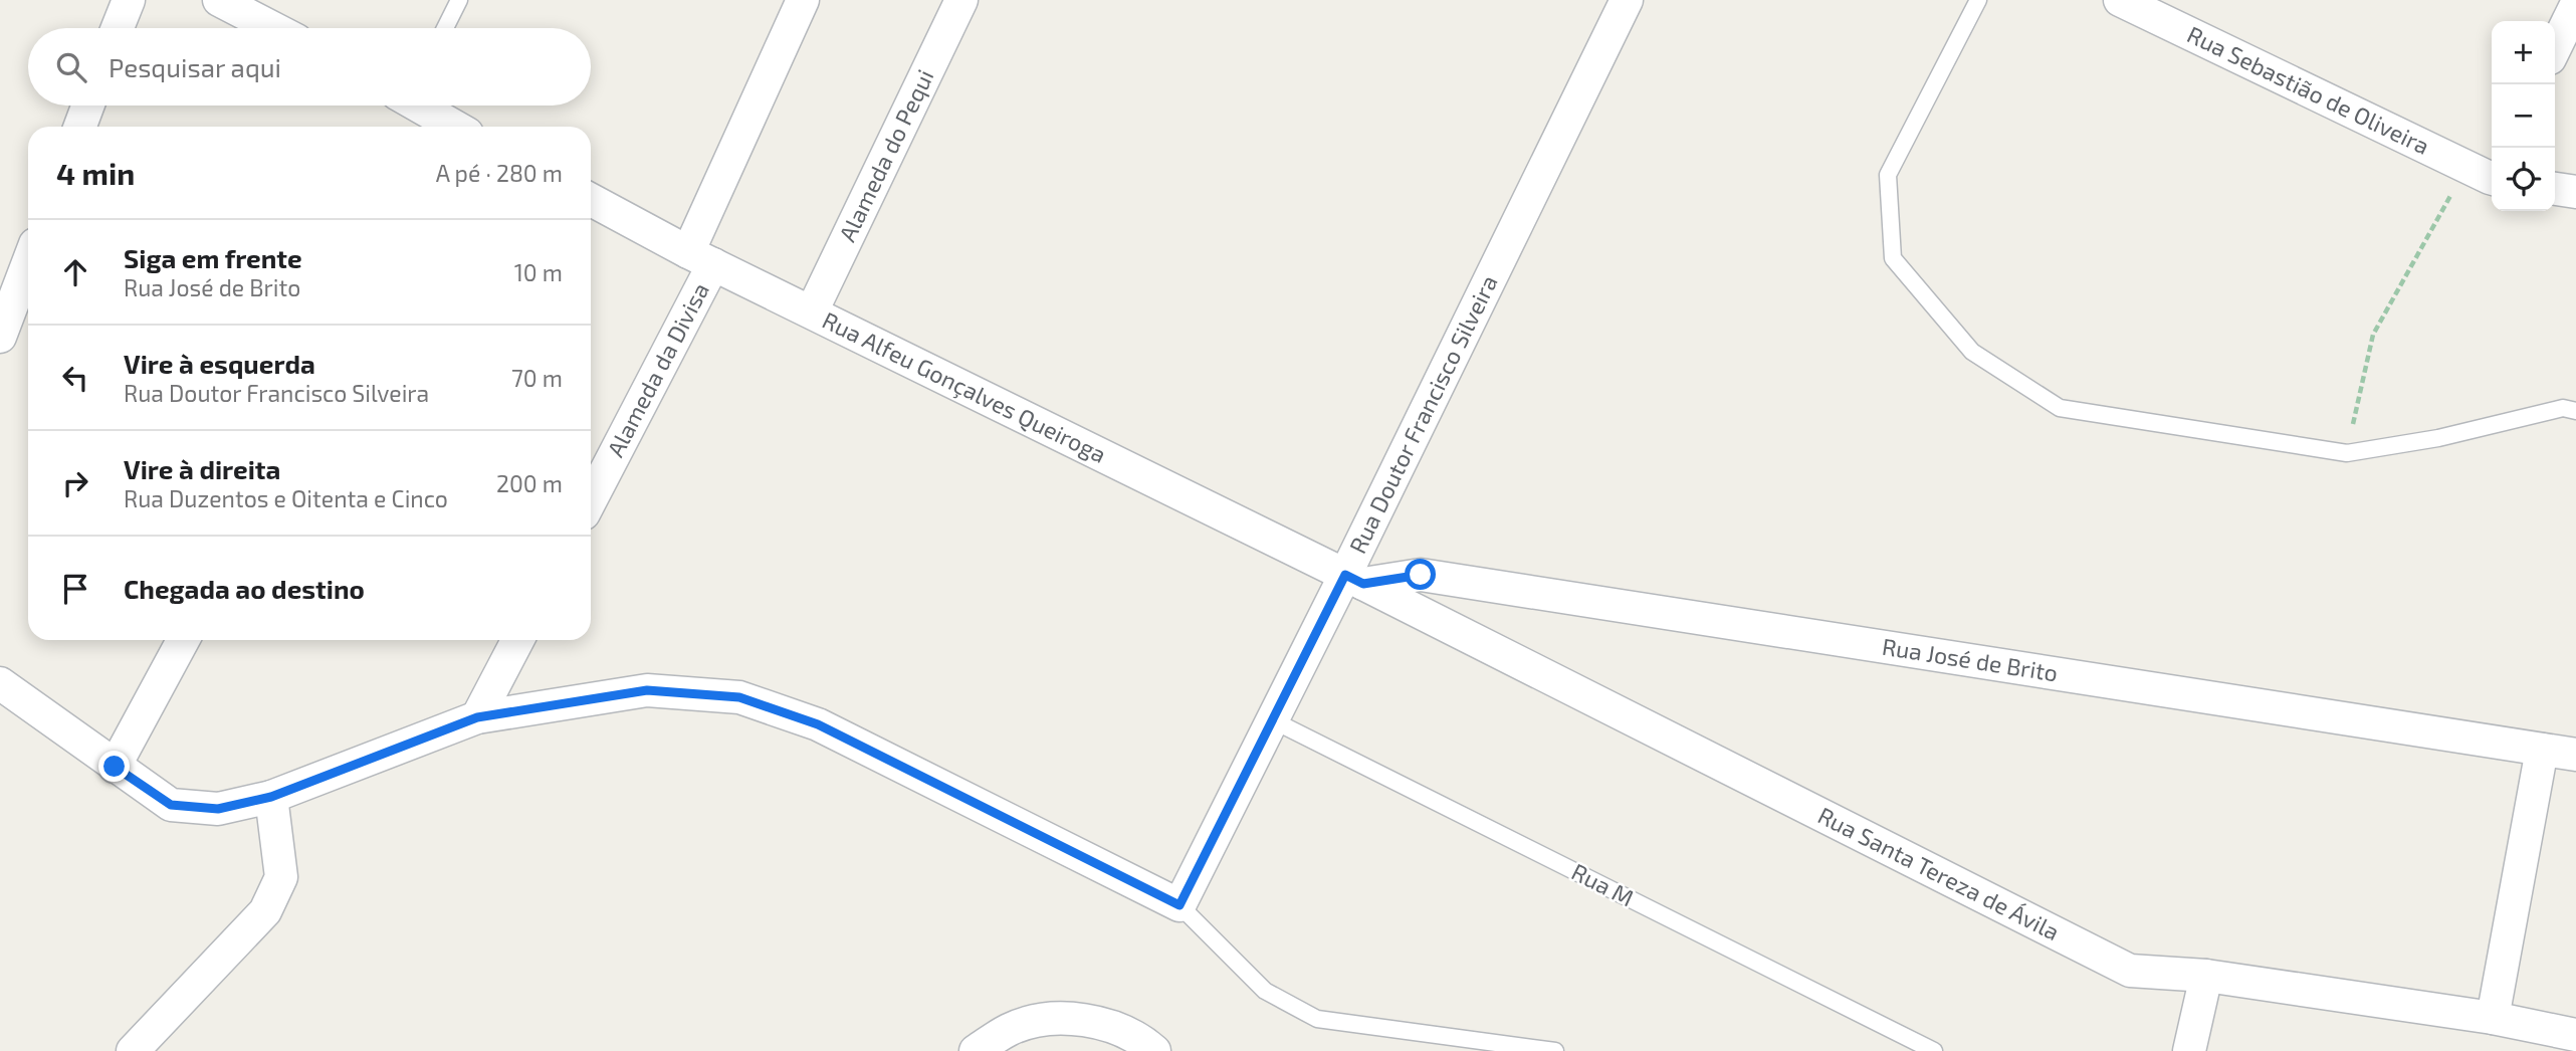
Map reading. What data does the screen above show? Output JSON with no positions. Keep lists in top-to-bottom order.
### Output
{
  "streets": {
    "street": [
      "Rua Sebastião de Oliveira",
      "Alameda do Pequi",
      "Alameda da Divisa",
      "Rua Alfeu Gonçalves Queiroga",
      "Rua Doutor Francisco Silveira",
      "Rua José de Brito",
      "Rua Santa Tereza de Ávila"
    ],
    "lane": ["Rua M"]
  },
  "crossings": [
    ["Alameda do Pequi", "Rua Alfeu Gonçalves Queiroga"],
    ["Alameda da Divisa", "Rua Alfeu Gonçalves Queiroga"],
    ["Rua Alfeu Gonçalves Queiroga", "Rua Doutor Francisco Silveira"],
    ["Rua Alfeu Gonçalves Queiroga", "Rua José de Brito"],
    ["Rua Alfeu Gonçalves Queiroga", "Rua Santa Tereza de Ávila"],
    ["Rua Doutor Francisco Silveira", "Rua José de Brito"],
    ["Rua Doutor Francisco Silveira", "Rua Santa Tereza de Ávila"],
    ["Rua Doutor Francisco Silveira", "Rua M"],
    ["Rua José de Brito", "Rua Santa Tereza de Ávila"]
  ],
  "page": {
    "map_buttons": ["+", "−"],
    "search": "Pesquisar aqui",
    "heading": ["4 min", "A pé · 280 m"],
    "list": [
      ["Siga em frente", "Rua José de Brito", "10 m"],
      ["Vire à esquerda", "Rua Doutor Francisco Silveira", "70 m"],
      ["Vire à direita", "Rua Duzentos e Oitenta e Cinco", "200 m"],
      "Chegada ao destino"
    ]
  }
}
